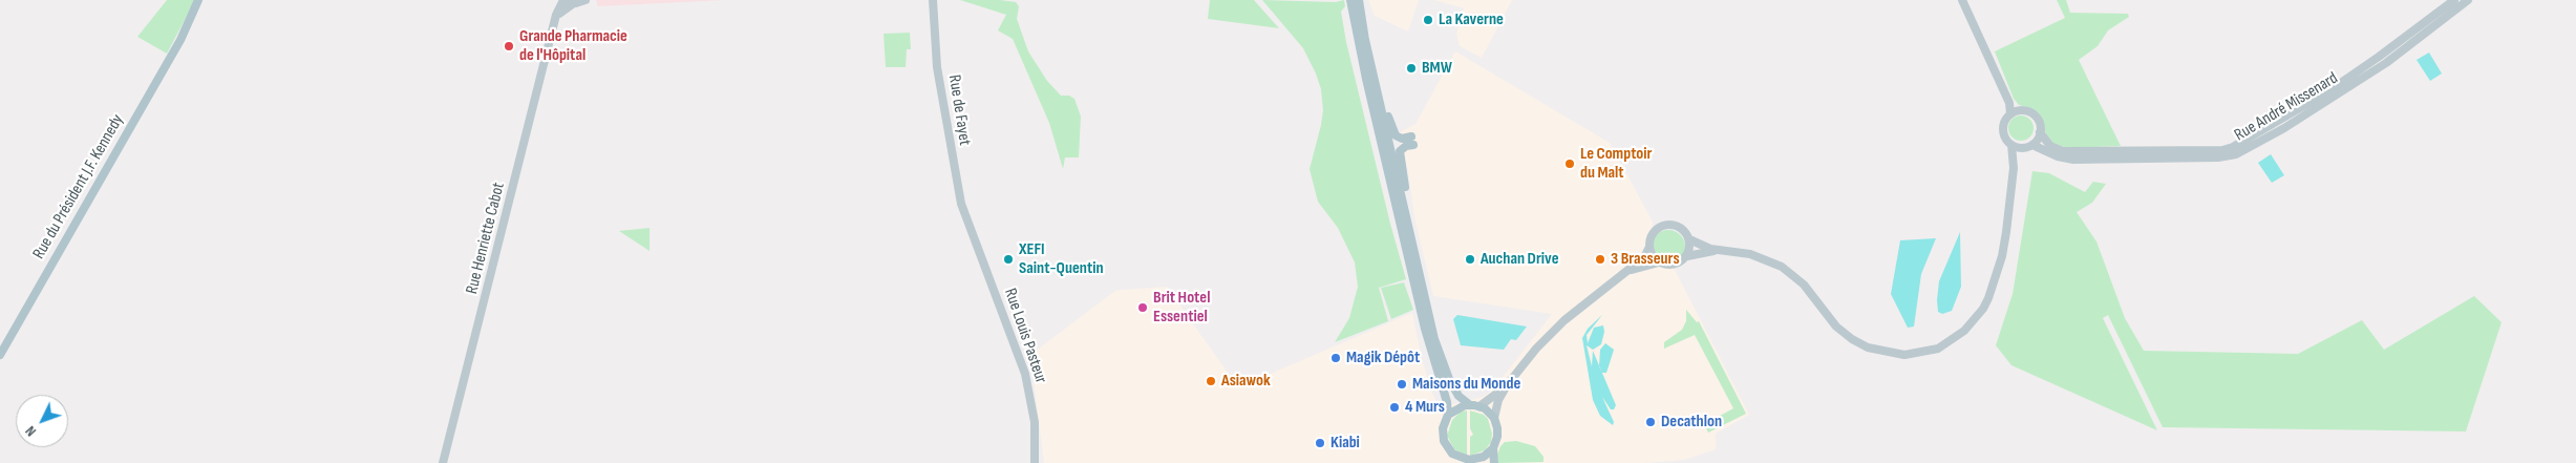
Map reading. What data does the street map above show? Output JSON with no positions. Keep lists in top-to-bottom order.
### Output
{
  "streets": {
    "main road": ["Rue du Président J.F. Kennedy"],
    "street": [
      "Rue André Missenard",
      "Rue de Fayet",
      "Rue Henriette Cabot",
      "Rue Louis Pasteur"
    ]
  },
  "crossings": [
    ["Rue de Fayet", "Rue Louis Pasteur"]
  ],
  "places": [
    "La Kaverne",
    "Grande Pharmacie de l'Hôpital",
    "BMW",
    "Le Comptoir du Malt",
    "XEFI Saint-Quentin",
    "Auchan Drive",
    "3 Brasseurs",
    "Brit Hotel Essentiel",
    "Magik Dépôt",
    "Asiawok",
    "Maisons du Monde",
    "4 Murs",
    "Decathlon",
    "Kiabi"
  ],
  "north": "bottom left"
}
